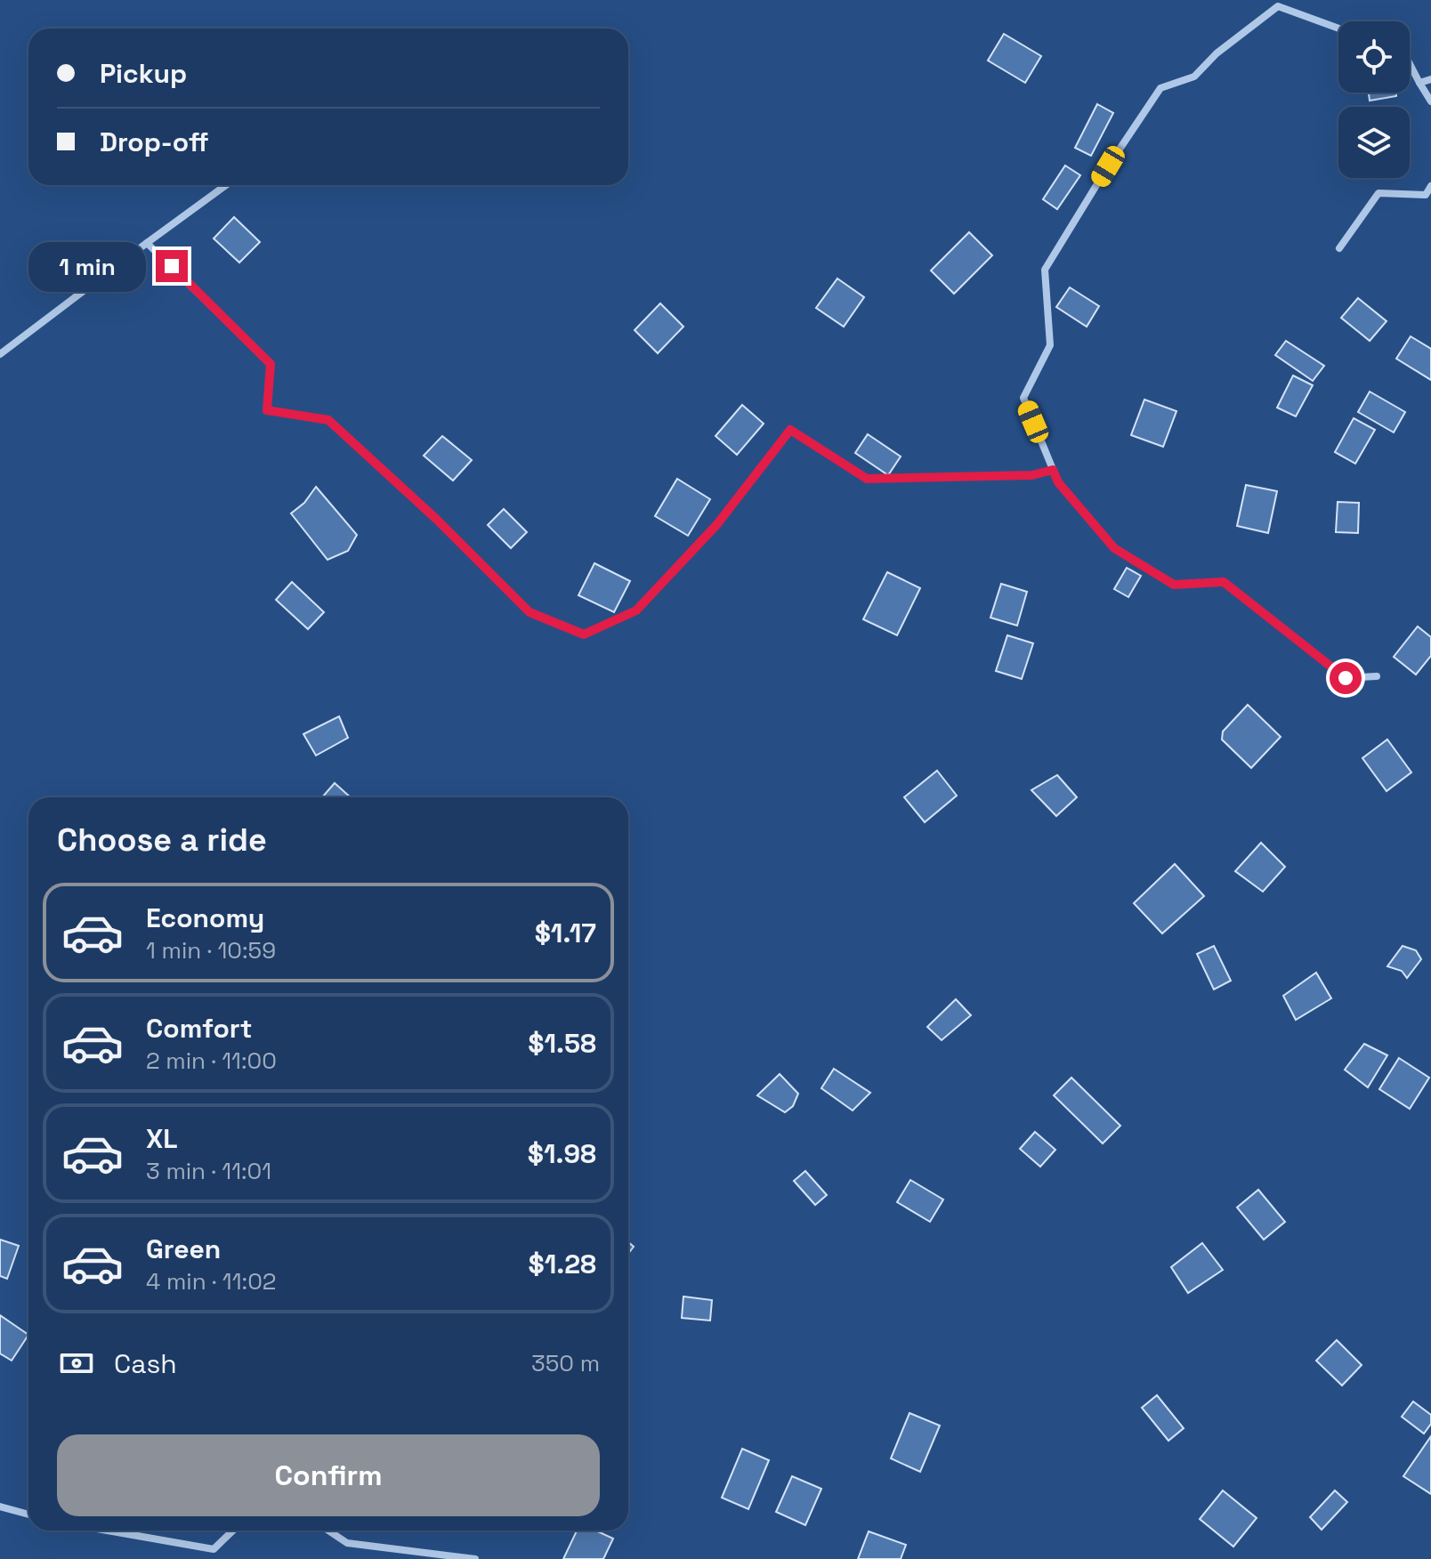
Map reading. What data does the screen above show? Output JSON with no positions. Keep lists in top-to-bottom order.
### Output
{
  "page": {
    "banner": ["Pickup", "Drop-off"],
    "bubble": "1 min",
    "heading": "Choose a ride",
    "list": [
      {
        "name": "Economy",
        "note": "1 min · 10:59",
        "value": "$1.17"
      },
      {
        "name": "Comfort",
        "note": "2 min · 11:00",
        "value": "$1.58"
      },
      {
        "name": "XL",
        "note": "3 min · 11:01",
        "value": "$1.98"
      },
      {
        "name": "Green",
        "note": "4 min · 11:02",
        "value": "$1.28"
      }
    ],
    "pay": ["Cash", "350 m"],
    "buttons": "Confirm"
  }
}
